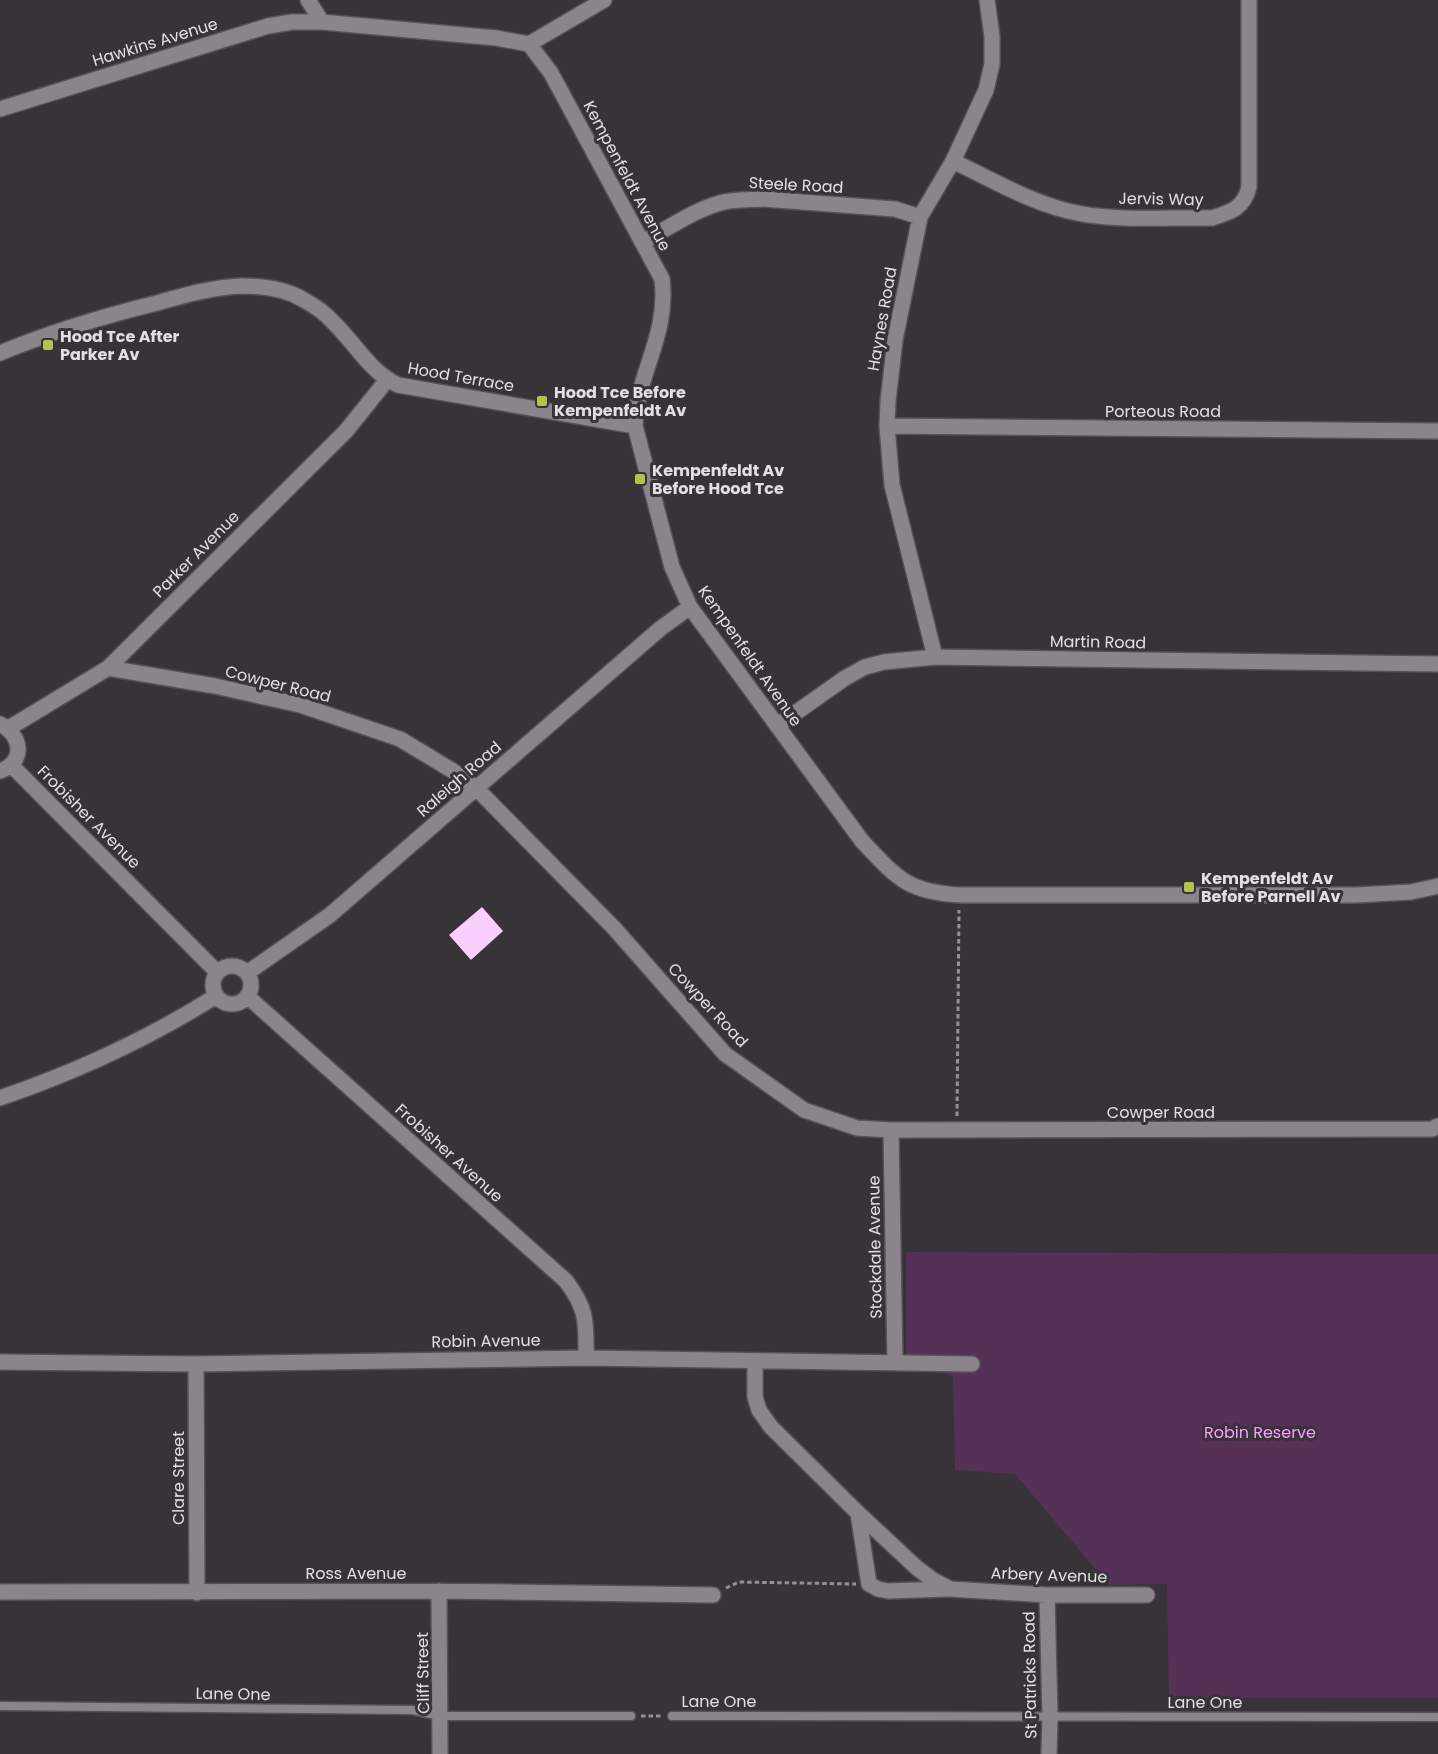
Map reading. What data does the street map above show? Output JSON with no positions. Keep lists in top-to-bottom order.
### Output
{
  "streets": {
    "street": [
      "Hawkins Avenue",
      "Kempenfeldt Avenue",
      "Steele Road",
      "Jervis Way",
      "Haynes Road",
      "Hood Terrace",
      "Porteous Road",
      "Parker Avenue",
      "Martin Road",
      "Cowper Road",
      "Raleigh Road",
      "Frobisher Avenue",
      "Stockdale Avenue",
      "Robin Avenue",
      "Clare Street",
      "Ross Avenue",
      "Arbery Avenue",
      "Cliff Street",
      "St Patricks Road"
    ],
    "lane": ["Lane One"]
  },
  "crossings": [
    ["Kempenfeldt Avenue", "Steele Road"],
    ["Kempenfeldt Avenue", "Hood Terrace"],
    ["Kempenfeldt Avenue", "Martin Road"],
    ["Kempenfeldt Avenue", "Raleigh Road"],
    ["Steele Road", "Haynes Road"],
    ["Jervis Way", "Haynes Road"],
    ["Haynes Road", "Porteous Road"],
    ["Haynes Road", "Martin Road"],
    ["Hood Terrace", "Parker Avenue"],
    ["Parker Avenue", "Cowper Road"],
    ["Cowper Road", "Raleigh Road"],
    ["Cowper Road", "Stockdale Avenue"],
    ["Raleigh Road", "Frobisher Avenue"],
    ["Frobisher Avenue", "Robin Avenue"],
    ["Stockdale Avenue", "Robin Avenue"],
    ["Robin Avenue", "Clare Street"],
    ["Robin Avenue", "Arbery Avenue"],
    ["Clare Street", "Ross Avenue"],
    ["Ross Avenue", "Cliff Street"],
    ["Arbery Avenue", "St Patricks Road"],
    ["Cliff Street", "Lane One"],
    ["St Patricks Road", "Lane One"]
  ],
  "parks": ["Robin Reserve"],
  "places": {
    "transit": [
      "Hood Tce After Parker Av",
      "Hood Tce Before Kempenfeldt Av",
      "Kempenfeldt Av Before Hood Tce",
      "Kempenfeldt Av Before Parnell Av"
    ]
  }
}
